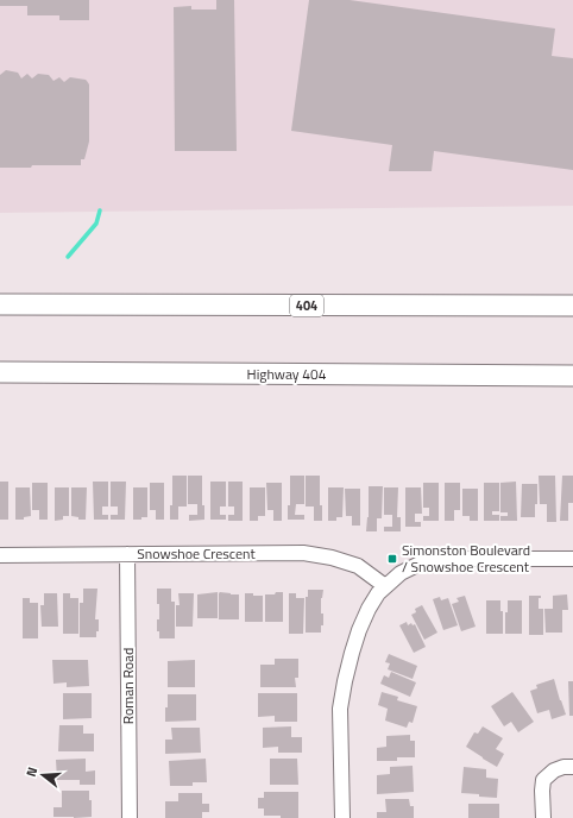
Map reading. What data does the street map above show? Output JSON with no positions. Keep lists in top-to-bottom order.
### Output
{
  "streets": {
    "highway": ["404", "Highway 404"],
    "street": ["Snowshoe Crescent", "Roman Road"]
  },
  "crossings": [
    ["Snowshoe Crescent", "Roman Road"]
  ],
  "places": {
    "transit": ["Simonston Boulevard / Snowshoe Crescent"]
  },
  "north": "left"
}
